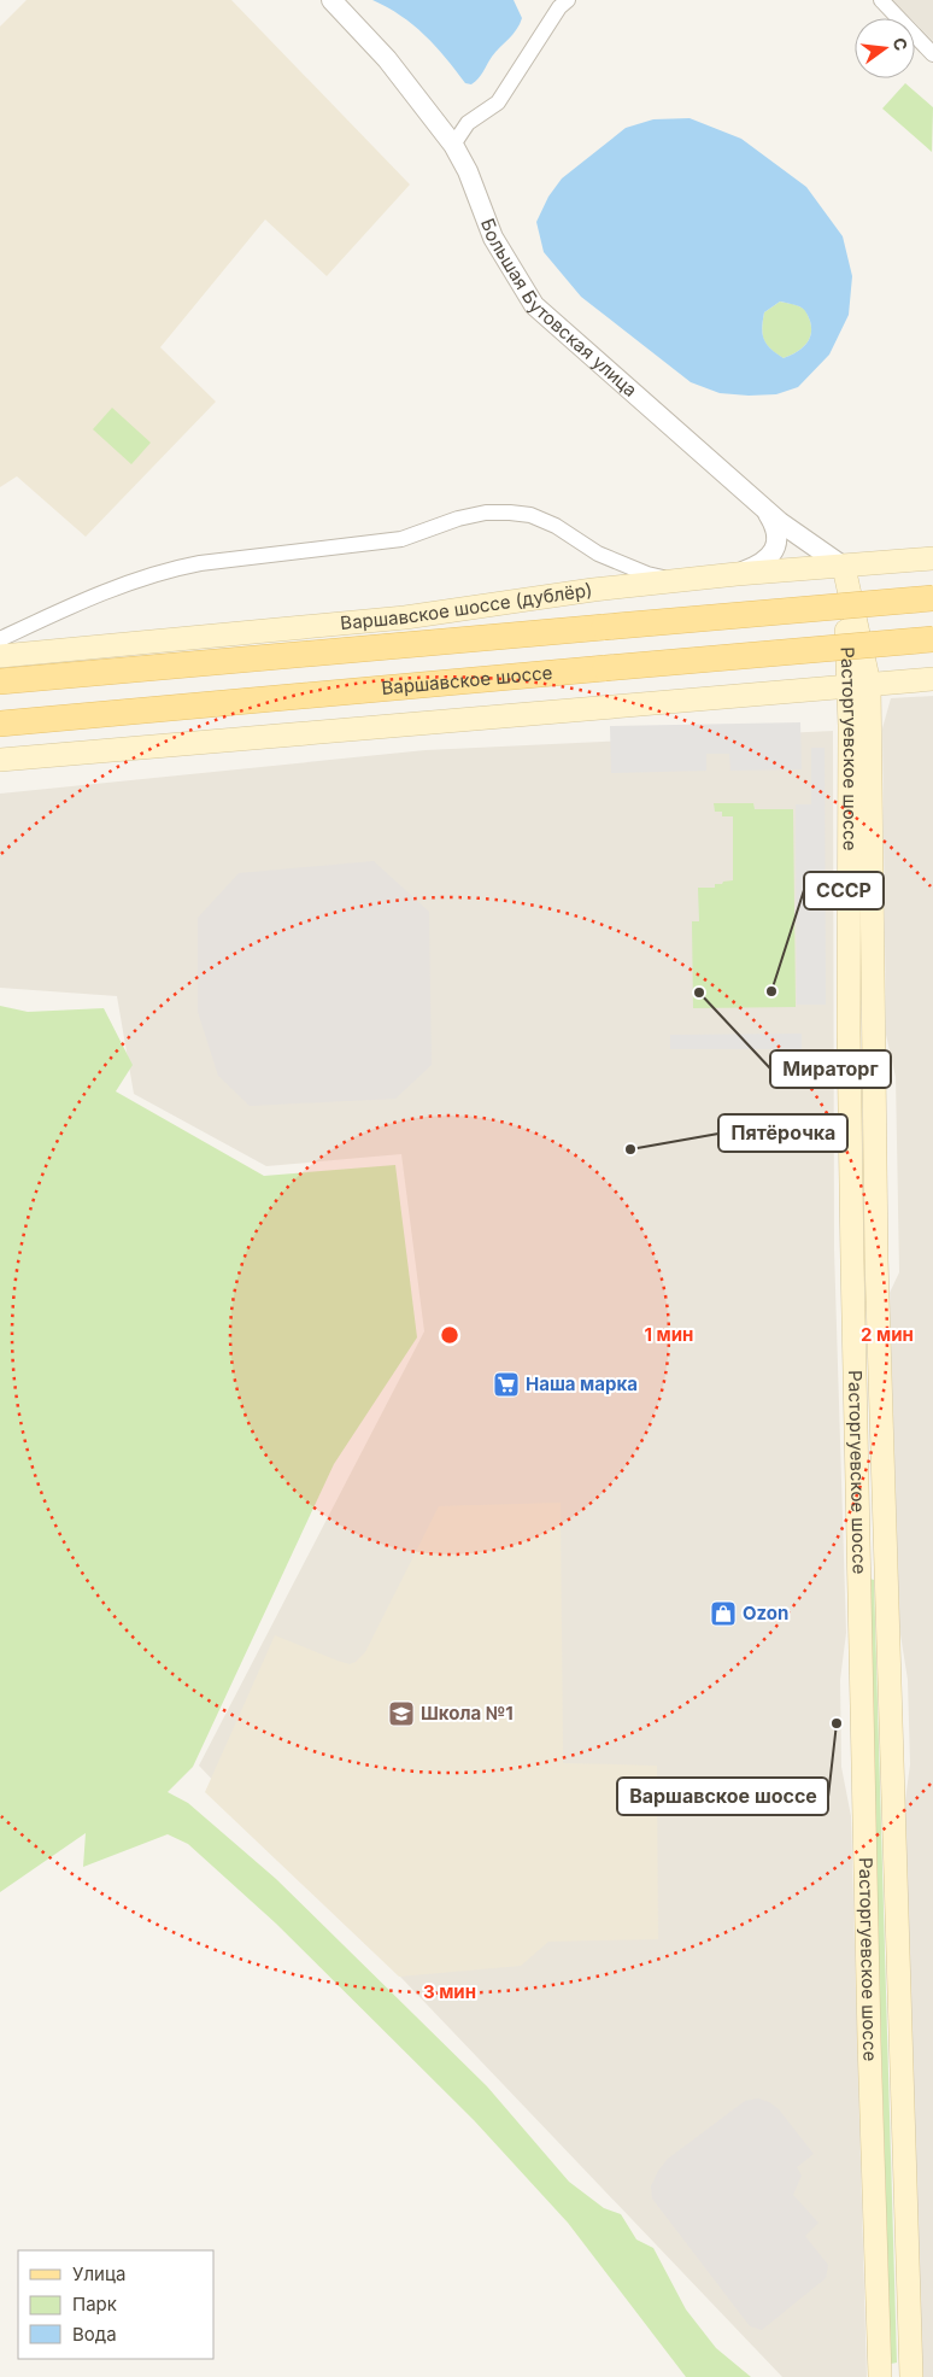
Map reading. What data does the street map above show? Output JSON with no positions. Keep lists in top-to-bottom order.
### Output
{
  "streets": {
    "main road": ["Варшавское шоссе (дублёр)", "Варшавское шоссе", "Расторгуевское шоссе"],
    "street": ["Большая Бутовская улица"]
  },
  "crossings": [
    ["Большая Бутовская улица", "Варшавское шоссе (дублёр)"]
  ],
  "places": {
    "other": [
      "СССР",
      "Мираторг",
      "Пятёрочка",
      "Варшавское шоссе"
    ],
    "supermarket": ["Наша марка"],
    "shop": ["Ozon"],
    "school or university": ["Школа №1"]
  },
  "legend": ["Улица", "Парк", "Вода"],
  "north": "right",
  "rings": ["1 мин", "2 мин", "3 мин"]
}
